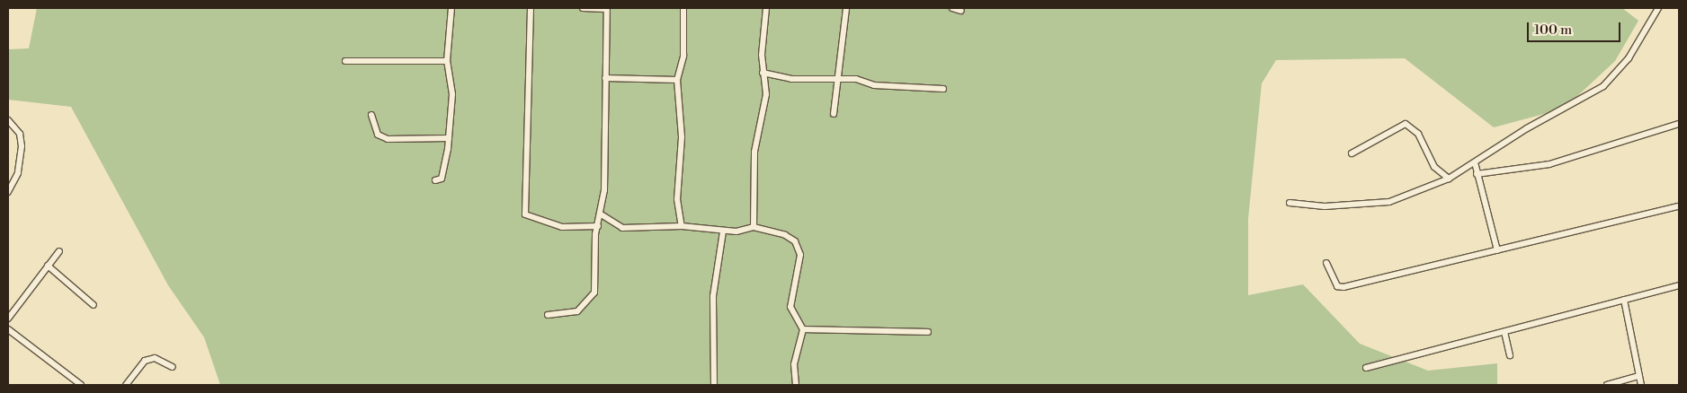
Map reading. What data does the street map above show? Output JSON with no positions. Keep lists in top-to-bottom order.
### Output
{
  "scale_bar": "100 m"
}
